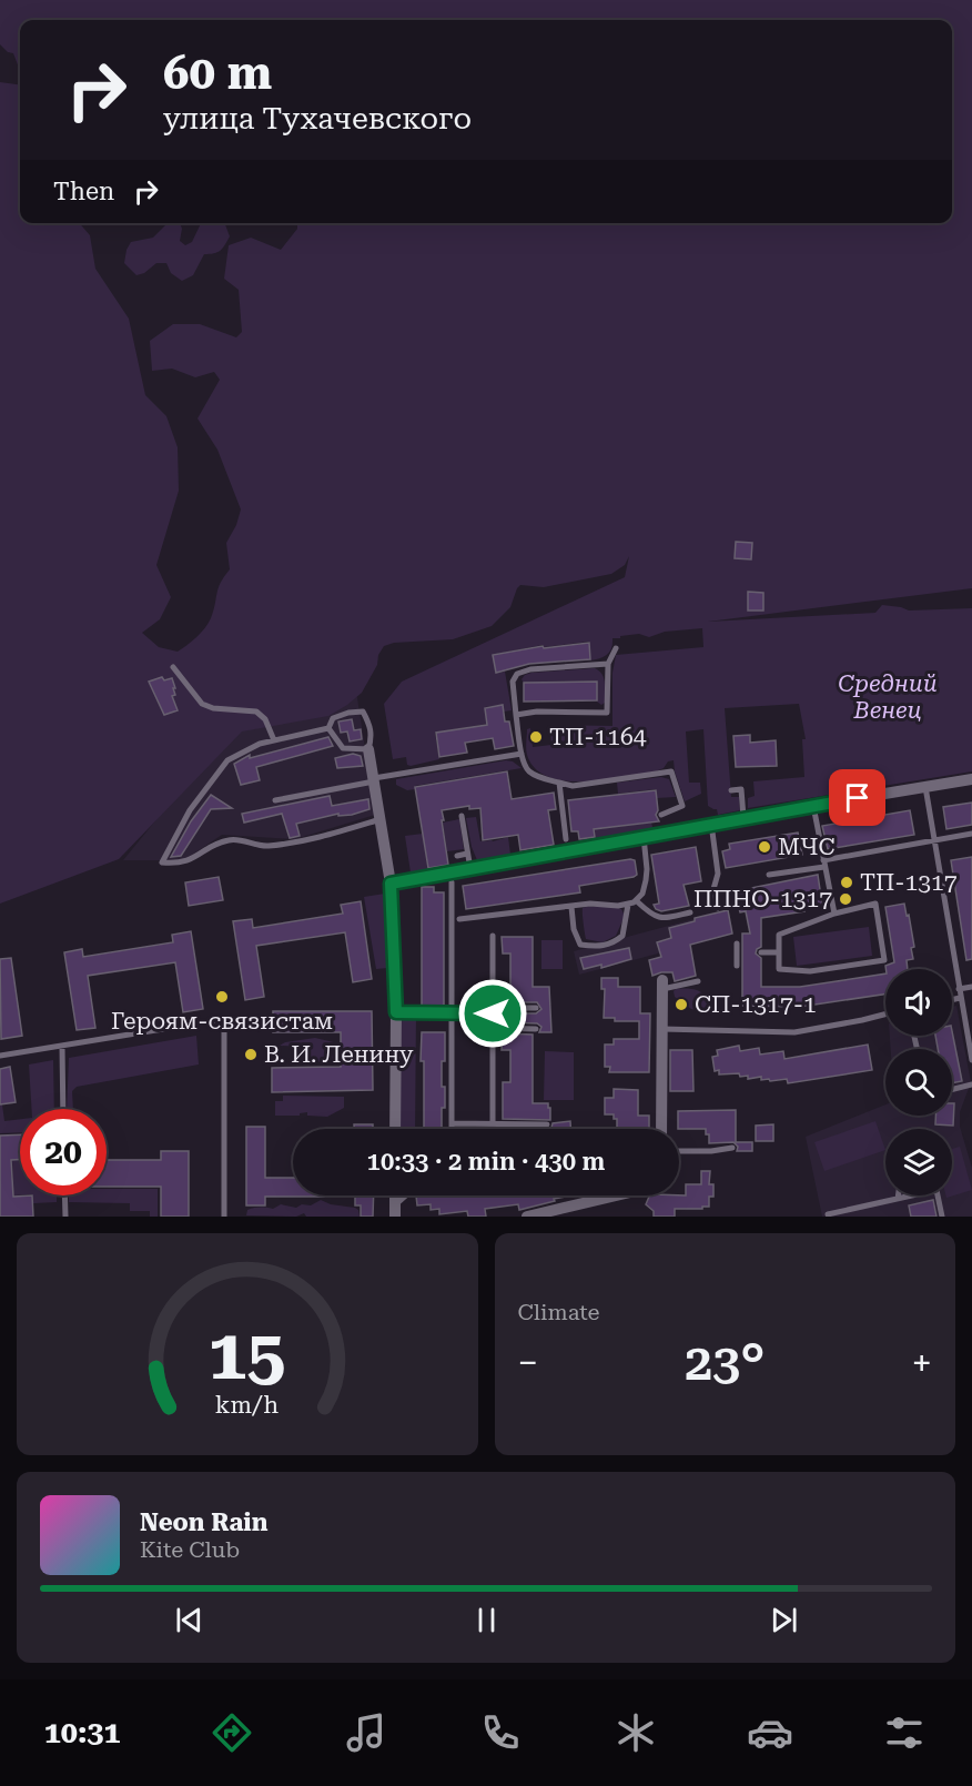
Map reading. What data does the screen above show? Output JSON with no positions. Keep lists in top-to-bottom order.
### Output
{
  "parks": ["Средний Венец"],
  "places": [
    "ТП-1164",
    "МЧС",
    "ТП-1317",
    "ППНО-1317",
    "Героям-связистам",
    "СП-1317-1",
    "В. И. Ленину"
  ],
  "page": {
    "turn": ["60 m", "улица Тухачевского"],
    "then": "Then",
    "limit": "20",
    "trip": "10:33 · 2 min · 430 m",
    "tile": "Climate",
    "heat": ["−", "23°", "+"],
    "song": ["Neon Rain", "Kite Club"],
    "tabs": "10:31",
    "gauge": ["15", "km/h"]
  }
}
